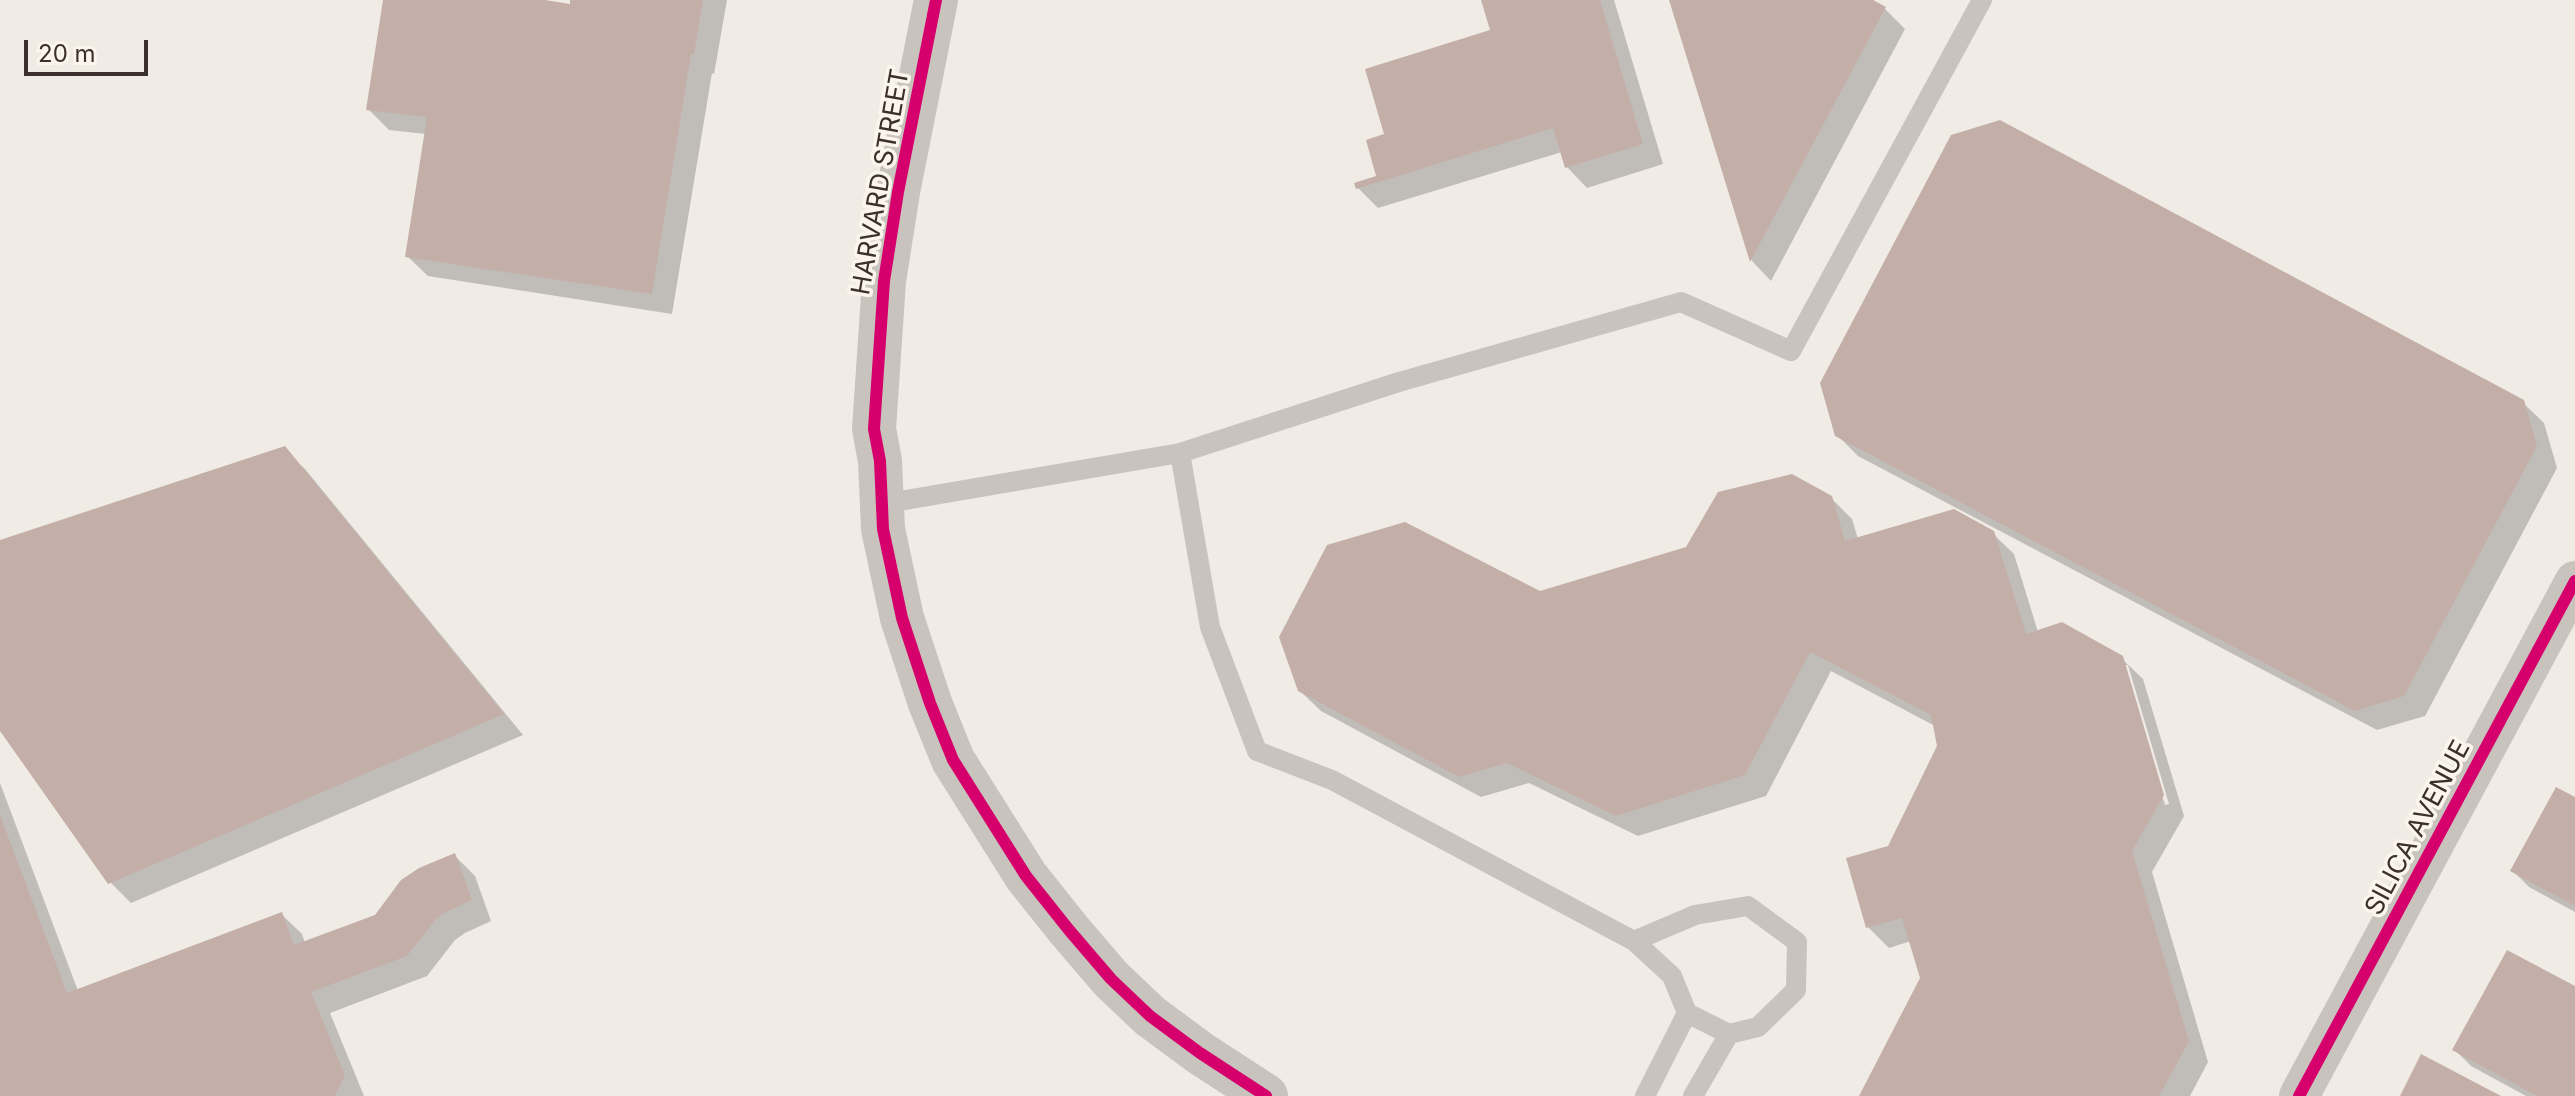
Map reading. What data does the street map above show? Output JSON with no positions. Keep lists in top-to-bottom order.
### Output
{
  "streets": {
    "street": ["HARVARD STREET", "SILICA AVENUE"]
  },
  "scale_bar": "20 m"
}
